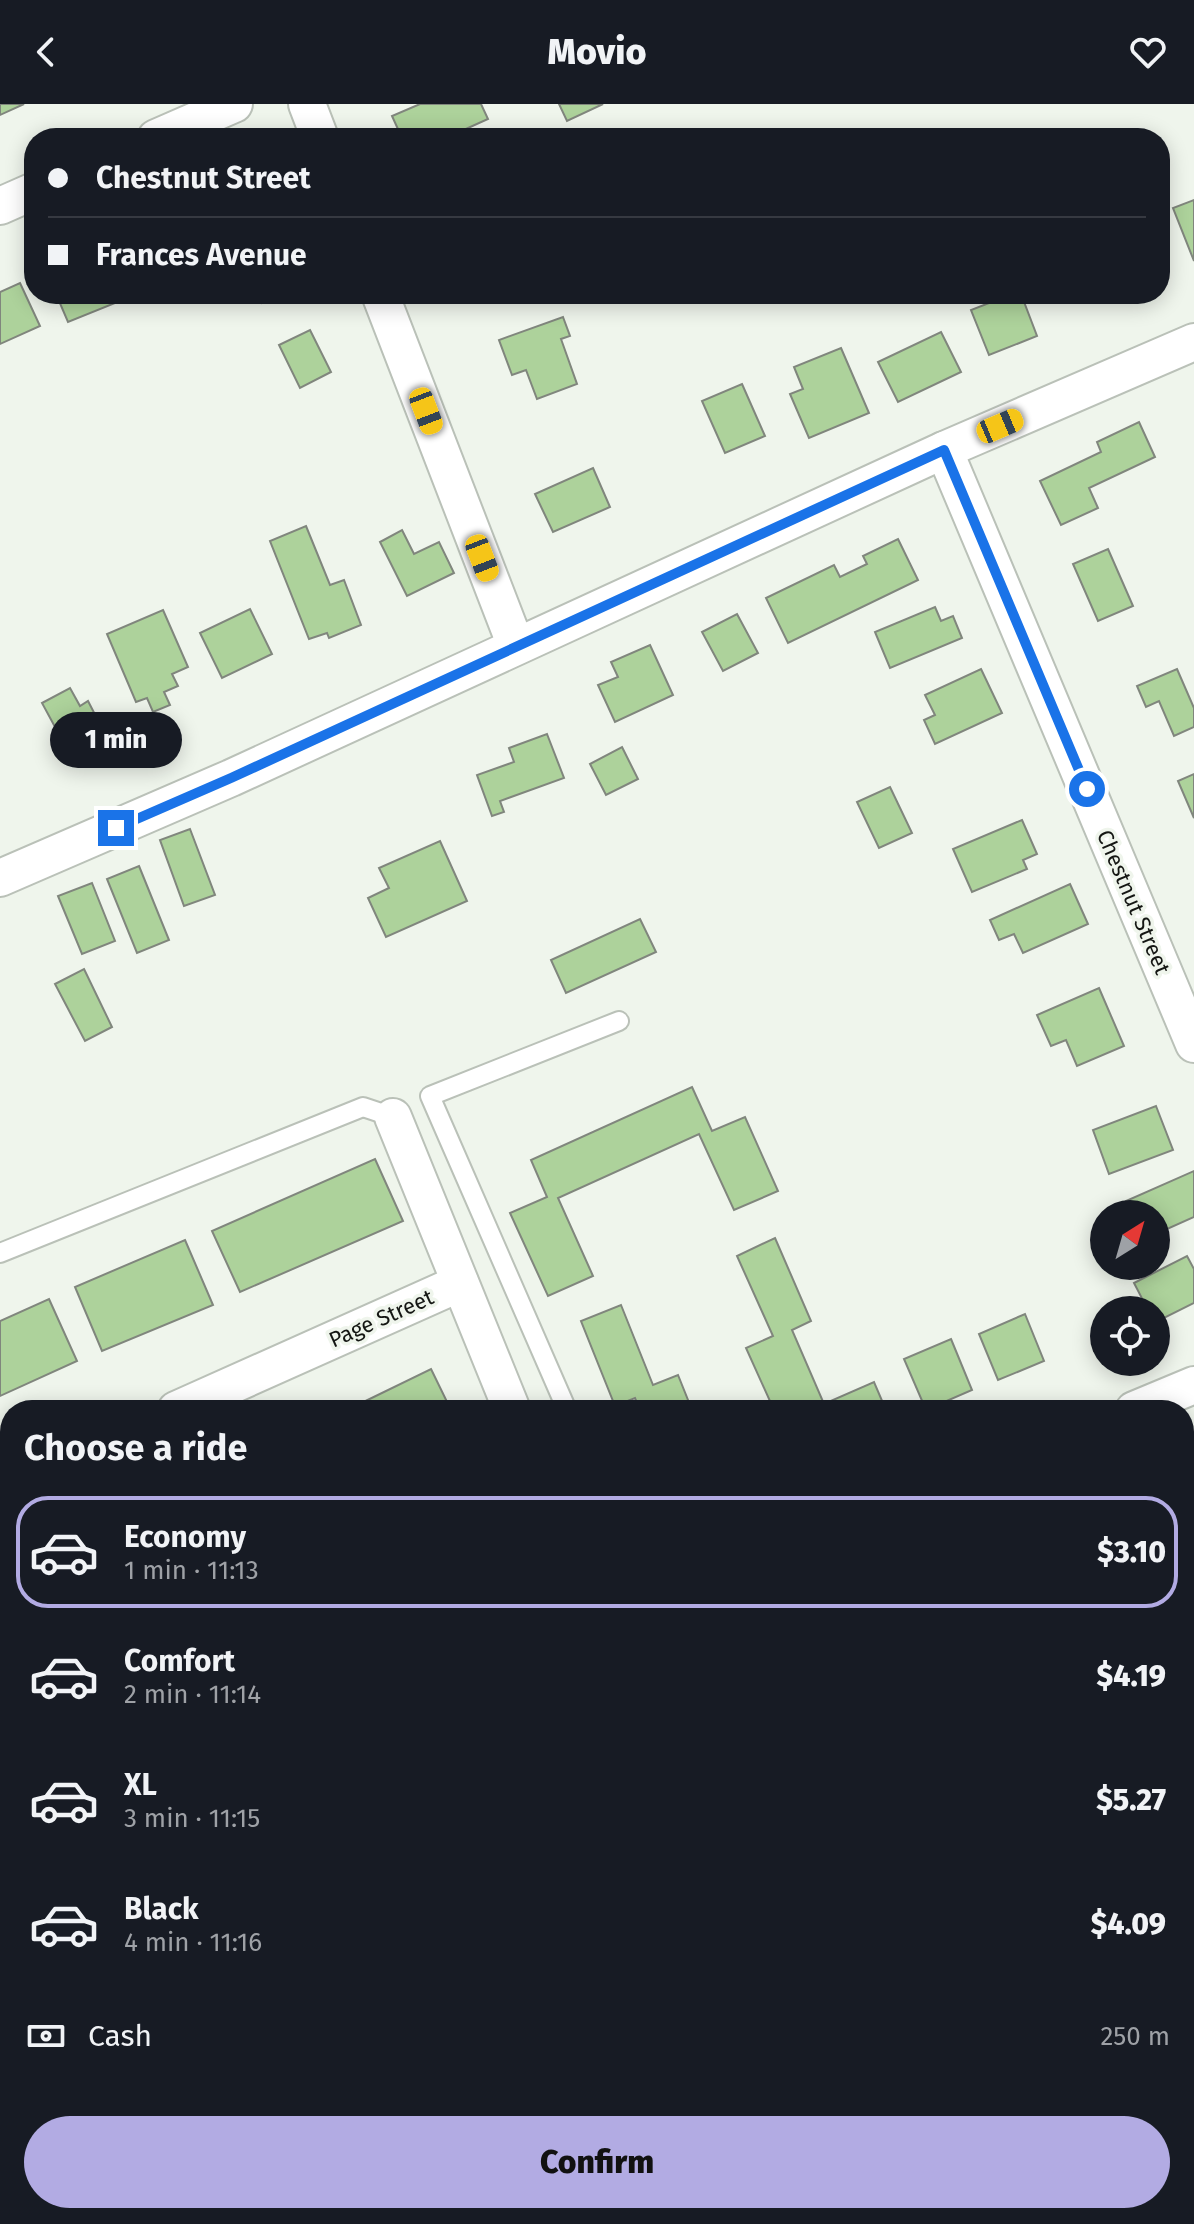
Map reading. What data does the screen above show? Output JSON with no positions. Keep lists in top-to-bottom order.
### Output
{
  "streets": {
    "street": ["Chestnut Street", "Page Street"]
  },
  "north": "top right",
  "page": {
    "header": "Movio",
    "banner": ["Chestnut Street", "Frances Avenue"],
    "bubble": "1 min",
    "heading": "Choose a ride",
    "list": [
      {
        "name": "Economy",
        "note": "1 min · 11:13",
        "value": "$3.10"
      },
      {
        "name": "Comfort",
        "note": "2 min · 11:14",
        "value": "$4.19"
      },
      {
        "name": "XL",
        "note": "3 min · 11:15",
        "value": "$5.27"
      },
      {
        "name": "Black",
        "note": "4 min · 11:16",
        "value": "$4.09"
      }
    ],
    "pay": ["Cash", "250 m"],
    "buttons": "Confirm"
  }
}
